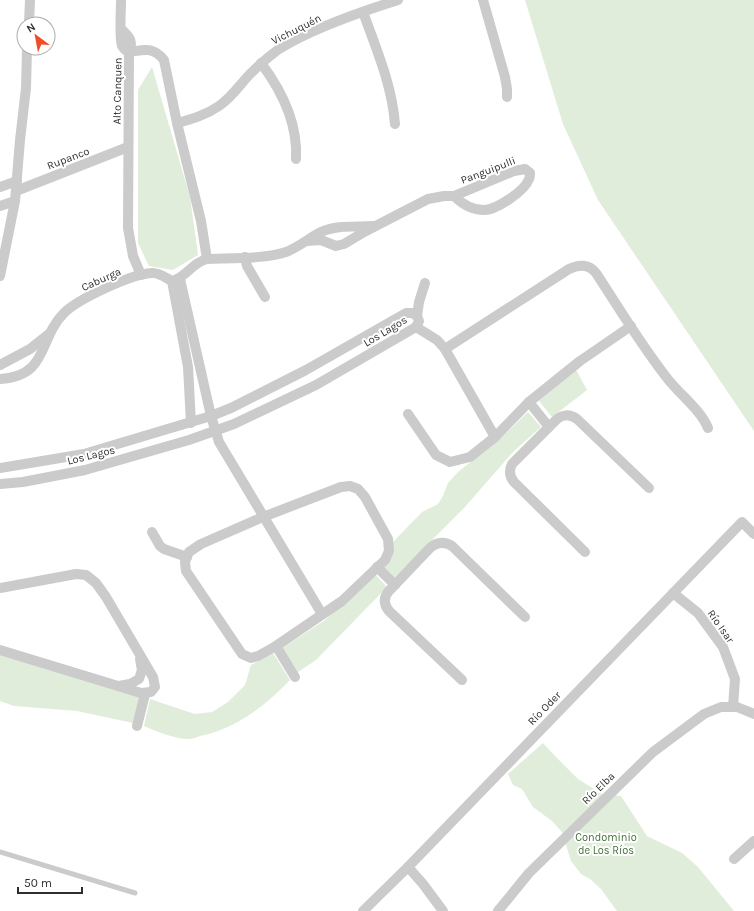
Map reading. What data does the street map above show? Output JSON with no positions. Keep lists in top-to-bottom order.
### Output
{
  "streets": {
    "street": [
      "Vichuquén",
      "Alto Canquen",
      "Rupanco",
      "Panguipulli",
      "Caburga",
      "Los Lagos",
      "Río Isar",
      "Río Oder",
      "Río Elba"
    ]
  },
  "crossings": [
    ["Vichuquén", "Alto Canquen"],
    ["Alto Canquen", "Rupanco"],
    ["Alto Canquen", "Panguipulli"],
    ["Alto Canquen", "Caburga"],
    ["Panguipulli", "Caburga"],
    ["Río Isar", "Río Oder"],
    ["Río Isar", "Río Elba"]
  ],
  "parks": ["Condominio de Los Ríos"],
  "scale_bar": "50 m",
  "north": "top left"
}
